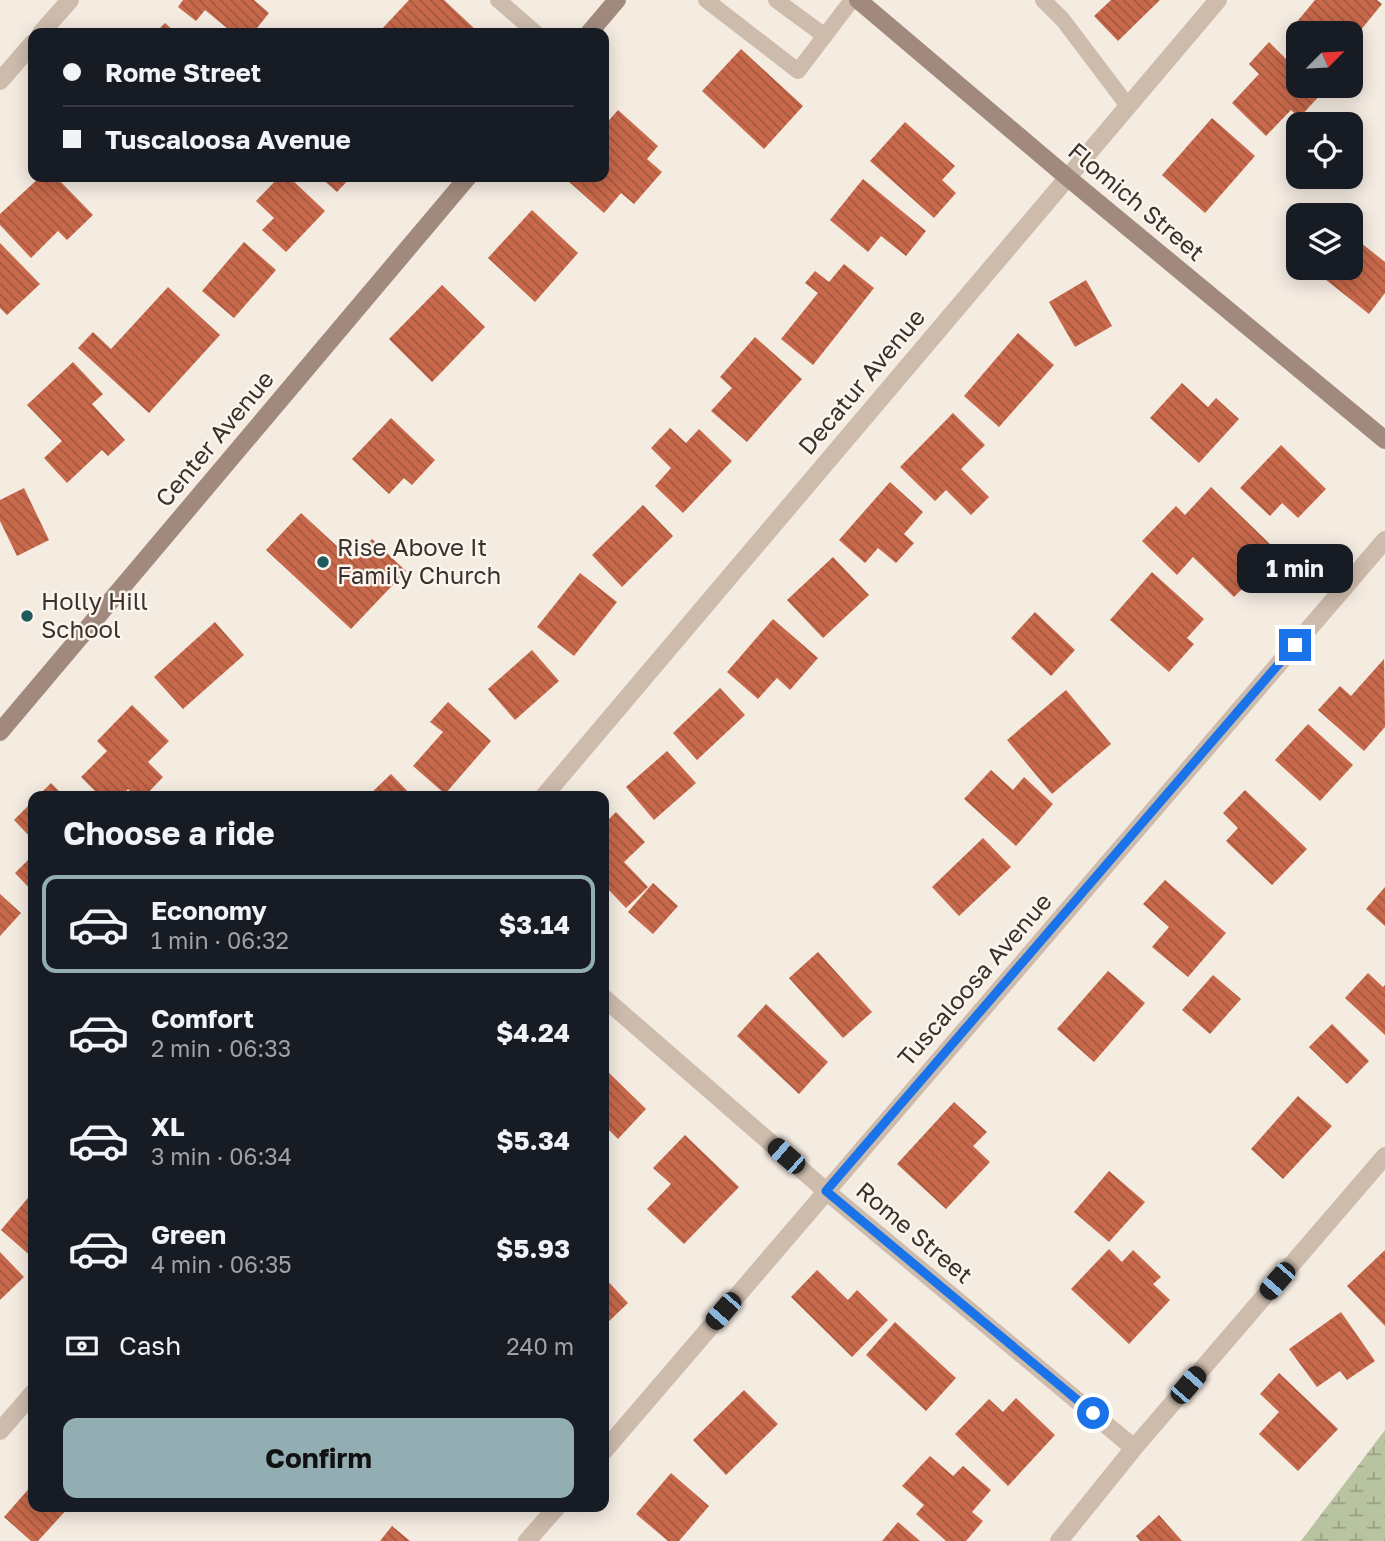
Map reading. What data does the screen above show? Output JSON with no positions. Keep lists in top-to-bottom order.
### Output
{
  "streets": {
    "street": [
      "Flomich Street",
      "Decatur Avenue",
      "Center Avenue",
      "Tuscaloosa Avenue",
      "Rome Street"
    ]
  },
  "crossings": [
    ["Flomich Street", "Decatur Avenue"],
    ["Tuscaloosa Avenue", "Rome Street"]
  ],
  "places": ["Rise Above It Family Church", "Holly Hill School"],
  "north": "top right",
  "page": {
    "banner": ["Rome Street", "Tuscaloosa Avenue"],
    "bubble": "1 min",
    "heading": "Choose a ride",
    "list": [
      {
        "name": "Economy",
        "note": "1 min · 06:32",
        "value": "$3.14"
      },
      {
        "name": "Comfort",
        "note": "2 min · 06:33",
        "value": "$4.24"
      },
      {
        "name": "XL",
        "note": "3 min · 06:34",
        "value": "$5.34"
      },
      {
        "name": "Green",
        "note": "4 min · 06:35",
        "value": "$5.93"
      }
    ],
    "pay": ["Cash", "240 m"],
    "buttons": "Confirm"
  }
}
